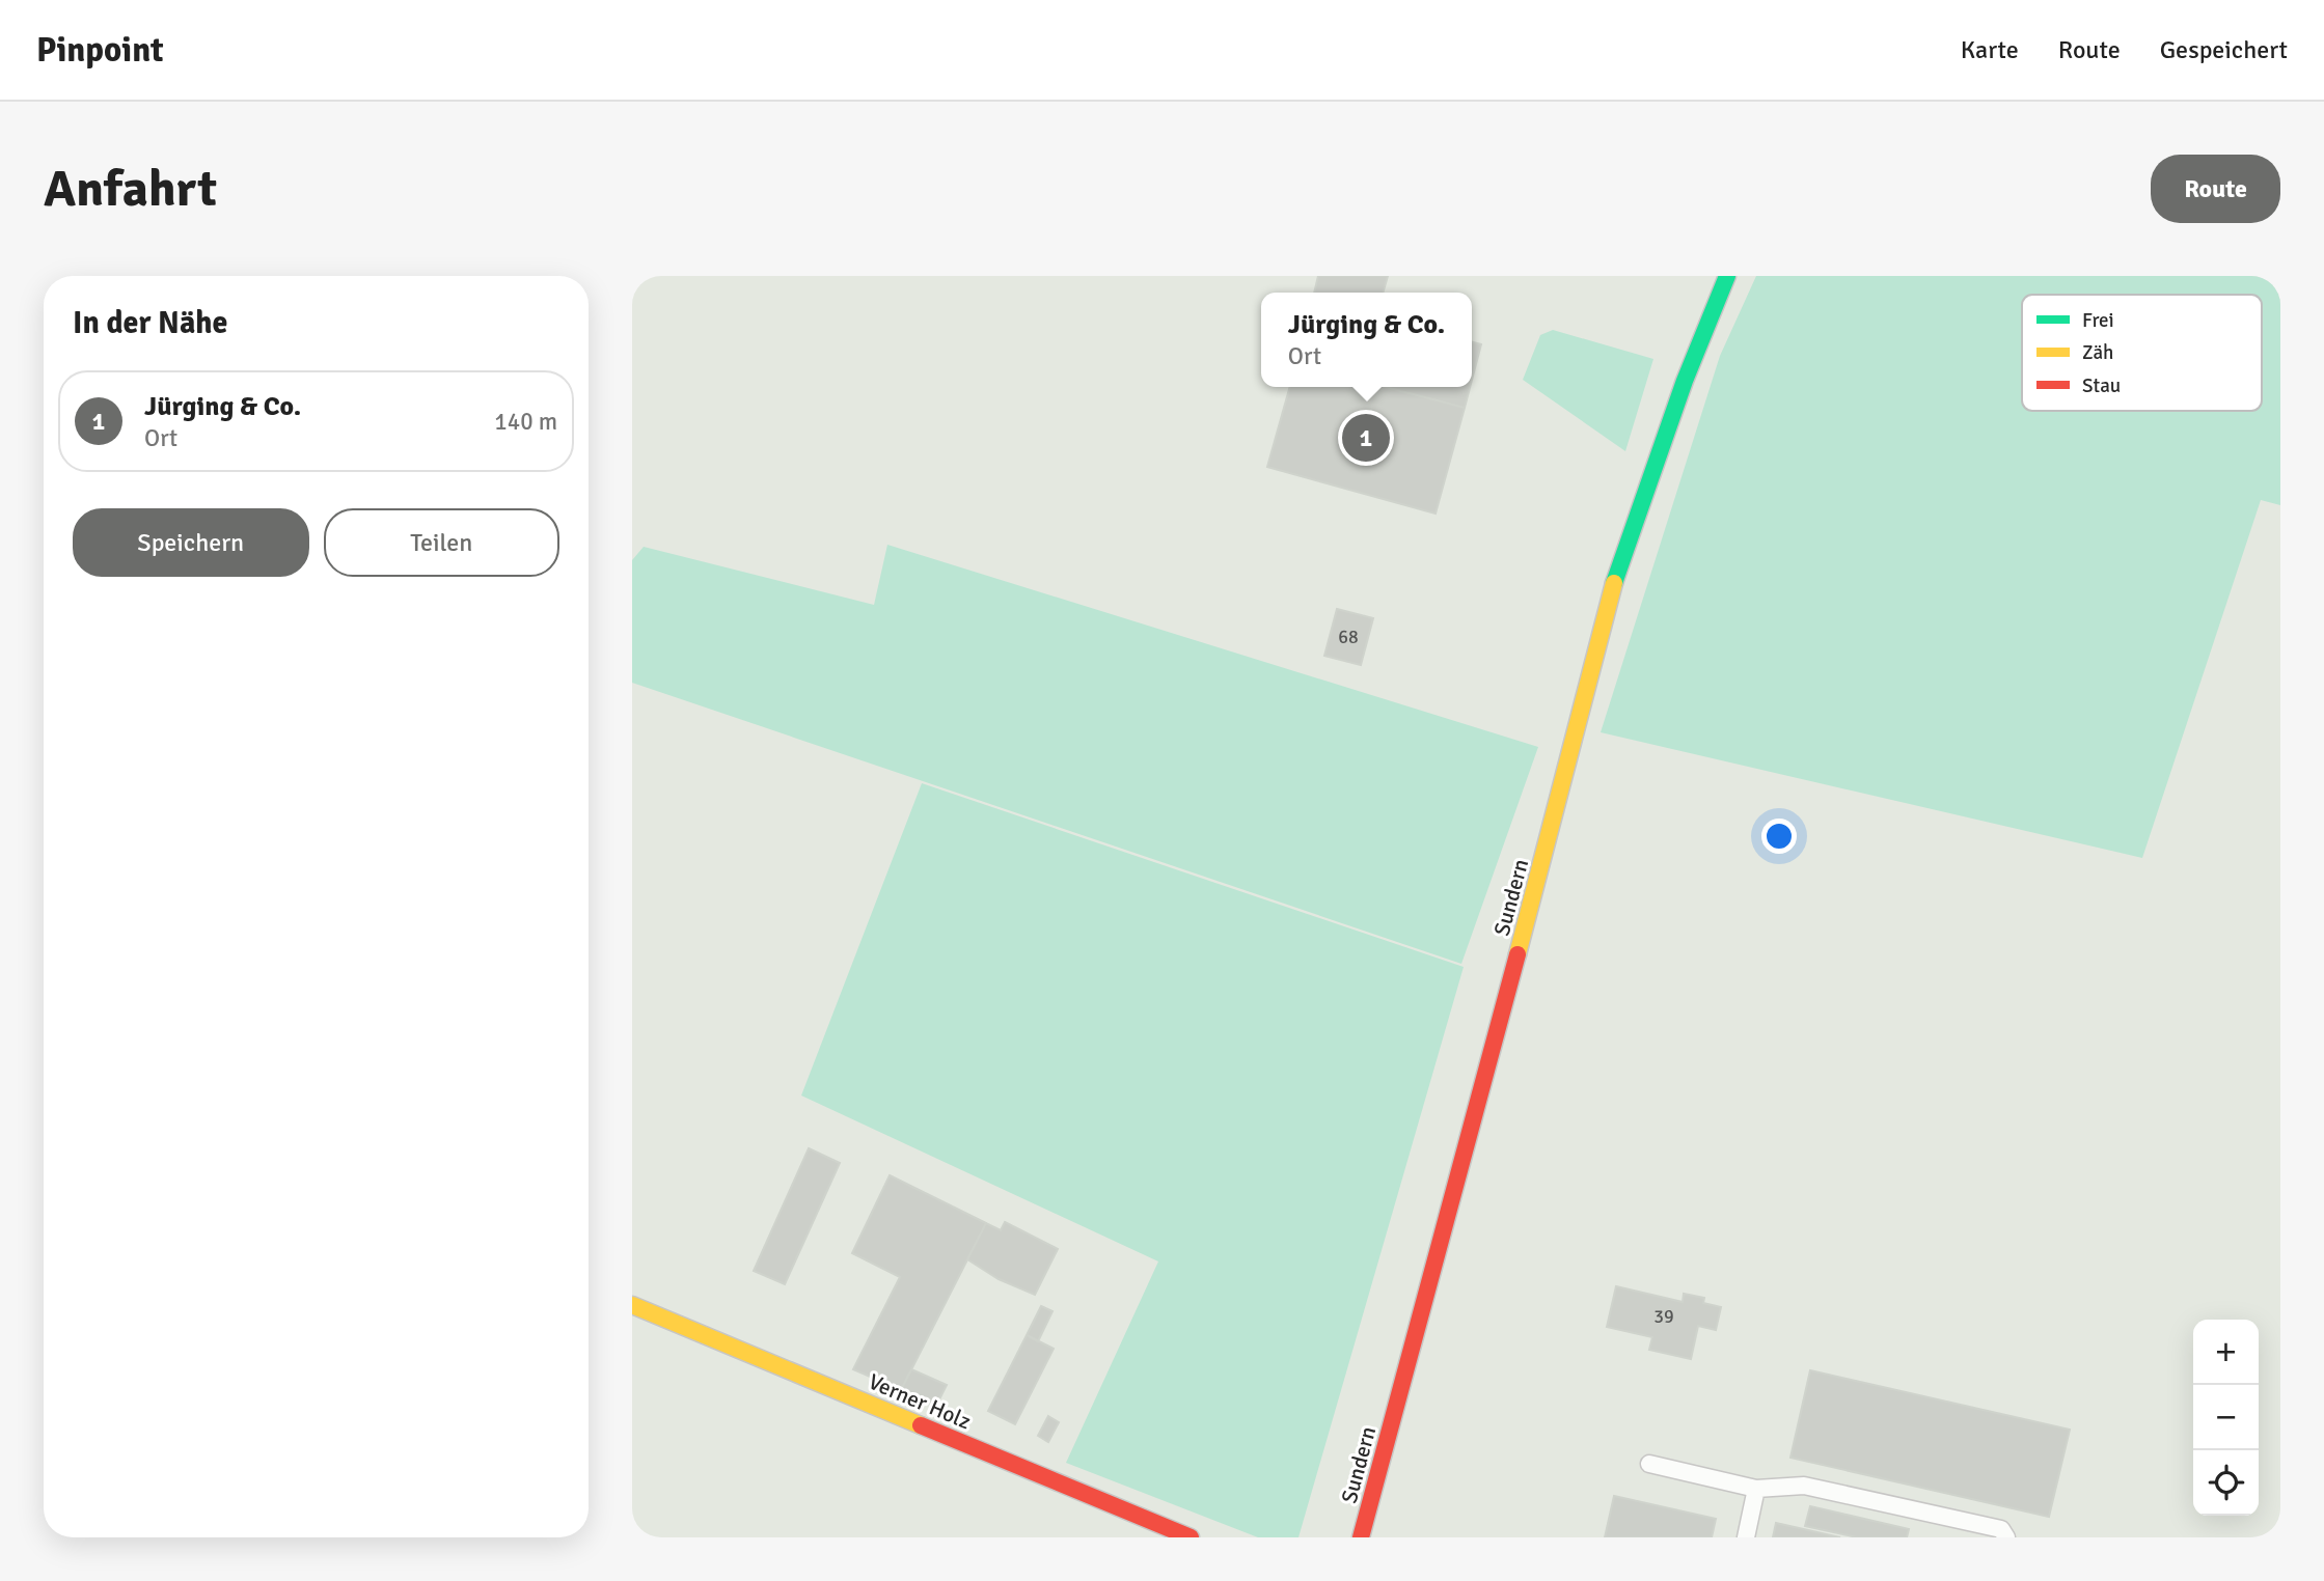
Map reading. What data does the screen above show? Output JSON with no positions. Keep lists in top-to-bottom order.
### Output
{
  "streets": {
    "street": ["Sundern", "Verner Holz"]
  },
  "house_numbers": ["68", "39"],
  "legend": ["Frei", "Zäh", "Stau"],
  "page": {
    "header": "Pinpoint",
    "nav": ["Karte", "Route", "Gespeichert"],
    "buttons": [
      "Route",
      ["Speichern", "Teilen"]
    ],
    "title": "Anfahrt",
    "heading": "In der Nähe",
    "popup": ["Jürging & Co.", "Ort"],
    "list": [
      {
        "mark": "1",
        "name": "Jürging & Co.",
        "note": "Ort",
        "value": "140 m"
      }
    ],
    "pins": "1",
    "map_buttons": ["+", "−"]
  }
}
